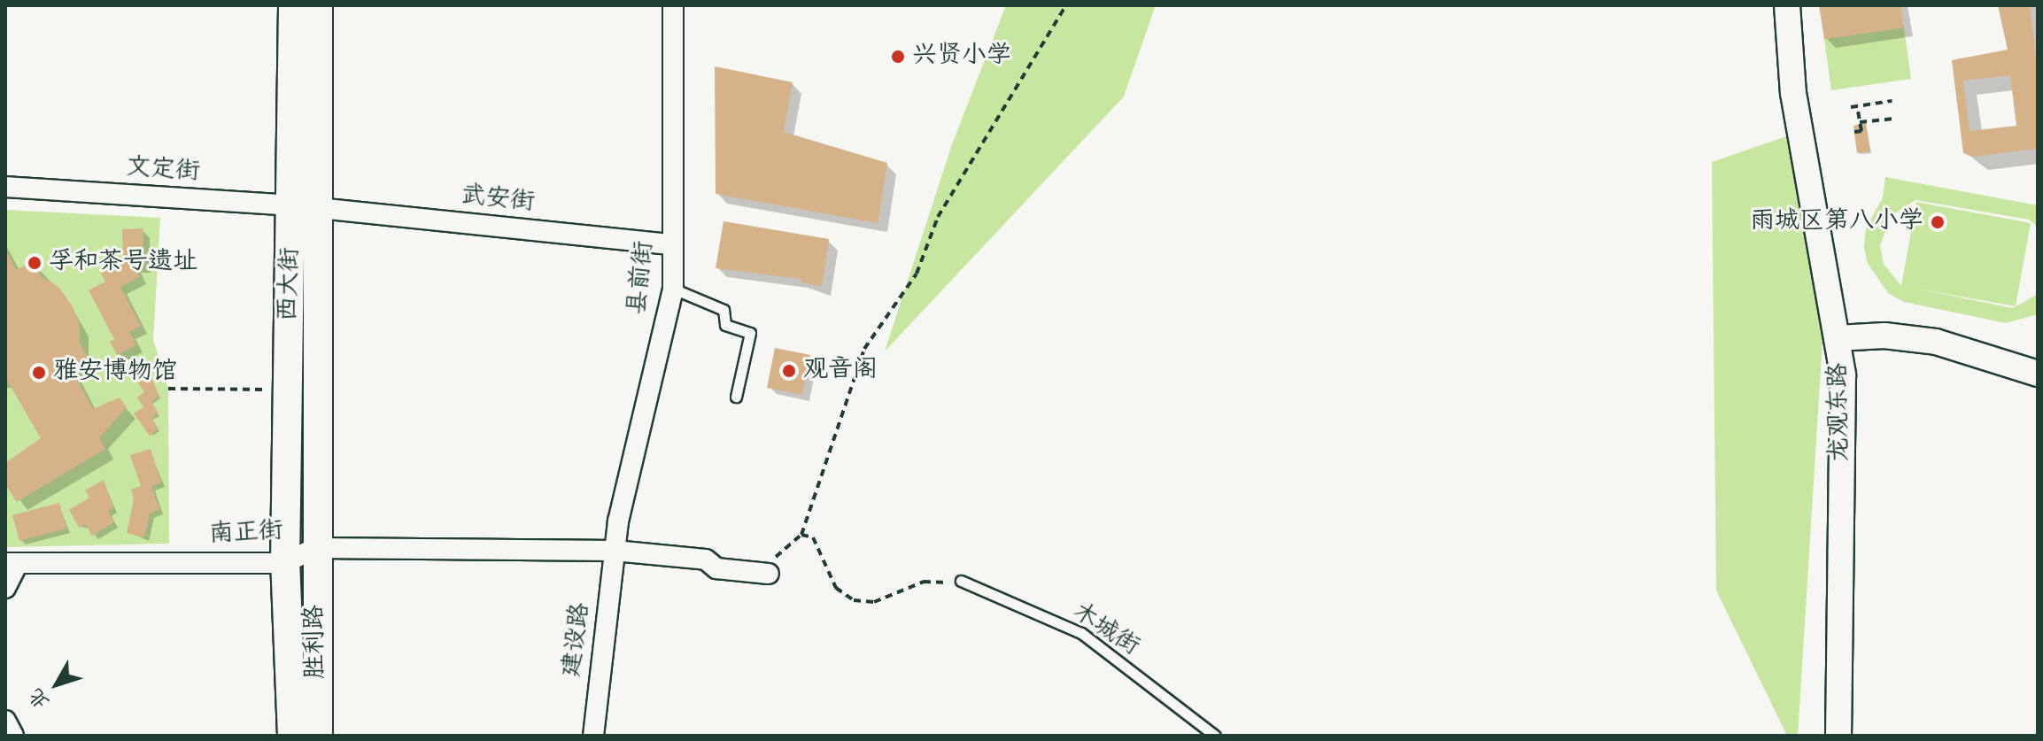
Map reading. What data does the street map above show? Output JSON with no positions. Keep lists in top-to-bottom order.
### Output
{
  "streets": {
    "main road": ["西大街", "胜利路"],
    "street": [
      "文定街",
      "武安街",
      "县前街",
      "龙观东路",
      "南正街",
      "建设路"
    ],
    "lane": ["木城街"]
  },
  "crossings": [
    ["文定街", "武安街"],
    ["文定街", "西大街"],
    ["武安街", "县前街"],
    ["武安街", "西大街"],
    ["县前街", "南正街"],
    ["县前街", "建设路"],
    ["西大街", "南正街"],
    ["西大街", "胜利路"],
    ["南正街", "建设路"],
    ["南正街", "胜利路"]
  ],
  "places": [
    "兴贤小学",
    "雨城区第八小学",
    "孚和茶号遗址",
    "观音阁",
    "雅安博物馆"
  ],
  "north": "bottom left"
}
